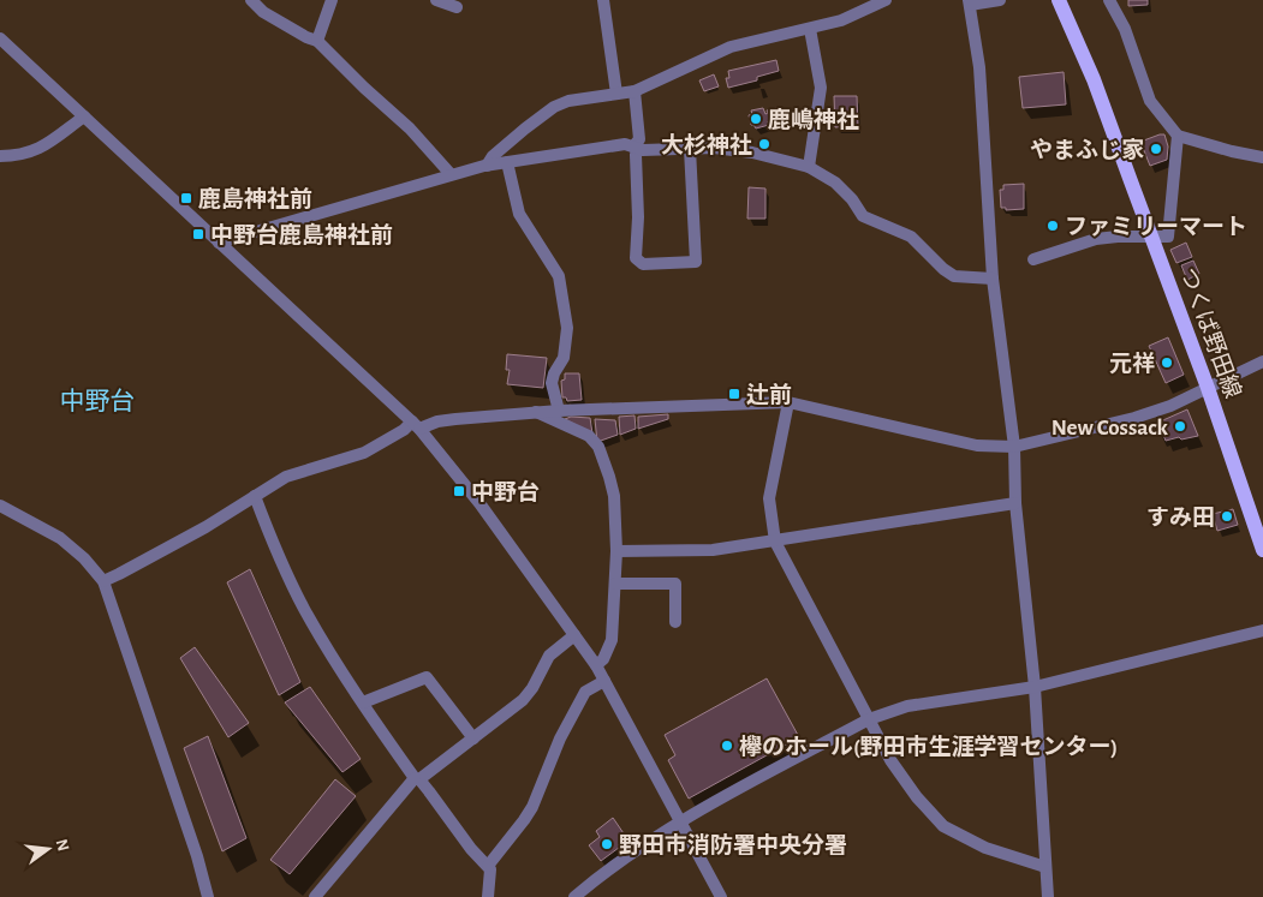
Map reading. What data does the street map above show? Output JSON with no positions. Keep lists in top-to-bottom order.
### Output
{
  "streets": {
    "main road": ["つくば野田線"]
  },
  "districts": ["中野台"],
  "places": {
    "other": [
      "鹿嶋神社",
      "大杉神社",
      "やまふじ家",
      "ファミリーマート",
      "元祥",
      "New Cossack",
      "すみ田",
      "欅のホール(野田市生涯学習センター)",
      "野田市消防署中央分署"
    ],
    "transit": [
      "鹿島神社前",
      "中野台鹿島神社前",
      "辻前",
      "中野台"
    ]
  },
  "north": "right"
}
